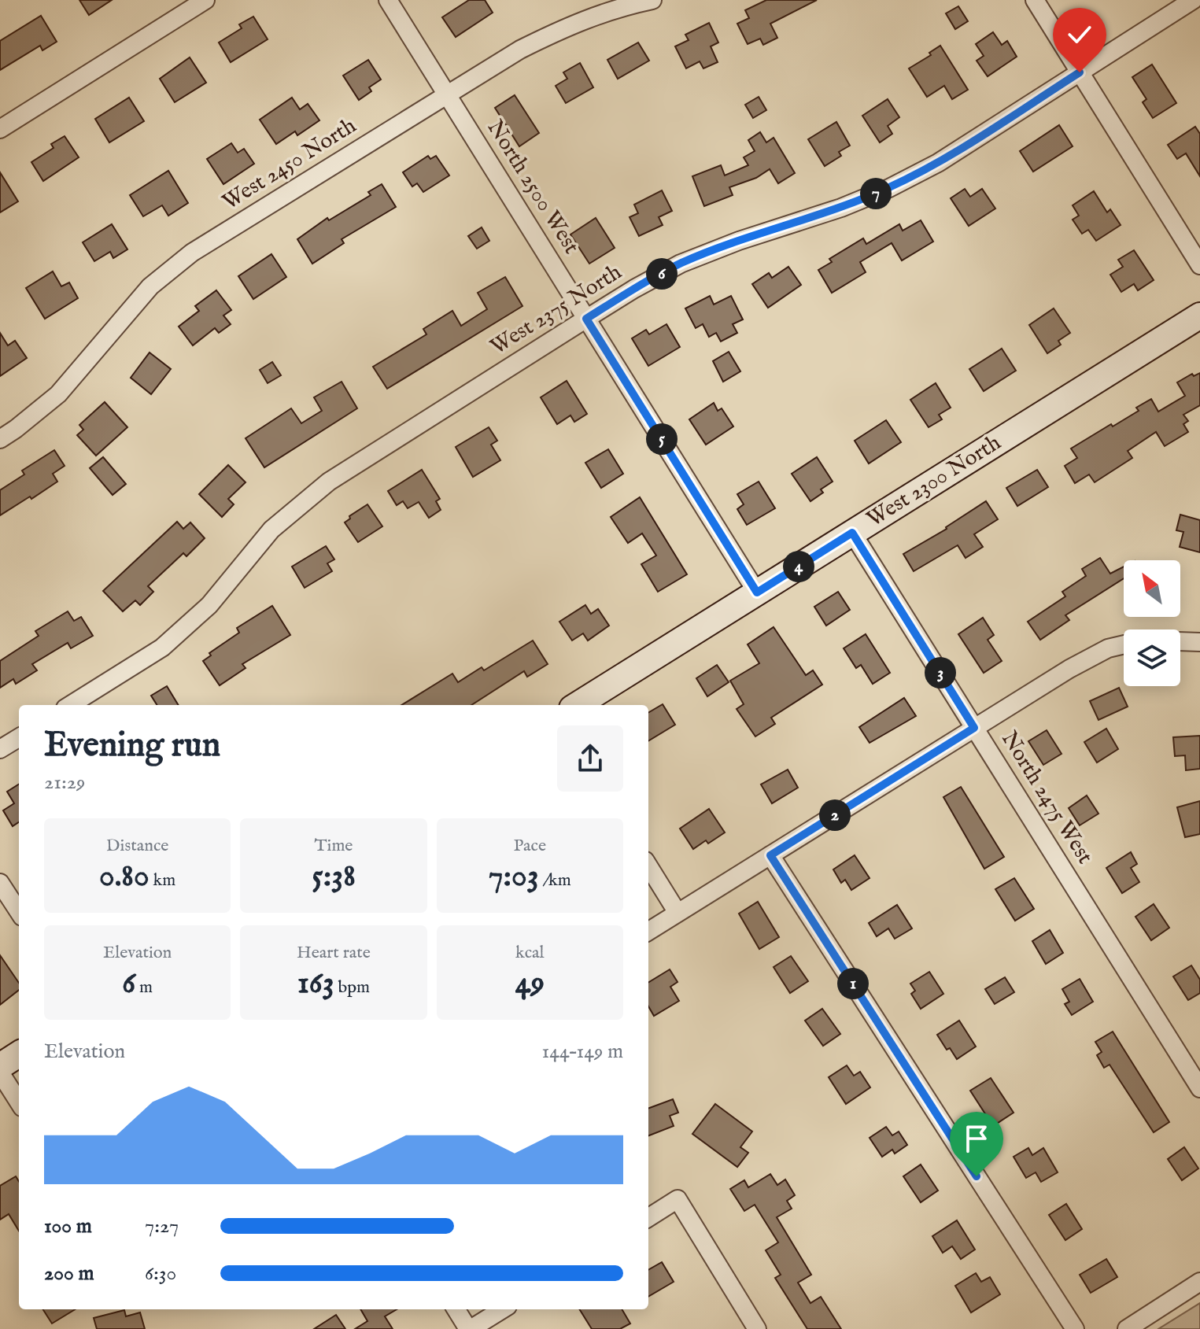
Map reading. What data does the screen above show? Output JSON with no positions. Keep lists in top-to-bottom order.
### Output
{
  "streets": {
    "street": [
      "West 2450 North",
      "North 2500 West",
      "West 2375 North",
      "West 2300 North",
      "North 2475 West"
    ]
  },
  "crossings": [
    ["West 2450 North", "North 2500 West"],
    ["North 2500 West", "West 2375 North"],
    ["North 2500 West", "West 2300 North"],
    ["West 2300 North", "North 2475 West"]
  ],
  "north": "top left",
  "page": {
    "pins": [
      "7",
      "6",
      "5",
      "4",
      "3",
      "2",
      "1"
    ],
    "heading": ["Evening run", "21:29"],
    "stats": [
      ["Distance", "0.80 km"],
      ["Time", "5:38"],
      ["Pace", "7:03 /km"],
      ["Elevation", "6 m"],
      ["Heart rate", "163 bpm"],
      ["kcal", "49"]
    ],
    "chart": ["Elevation", "144–149 m"],
    "list": [
      {
        "name": "100 m",
        "note": "7:27"
      },
      {
        "name": "200 m",
        "note": "6:30"
      }
    ]
  }
}
